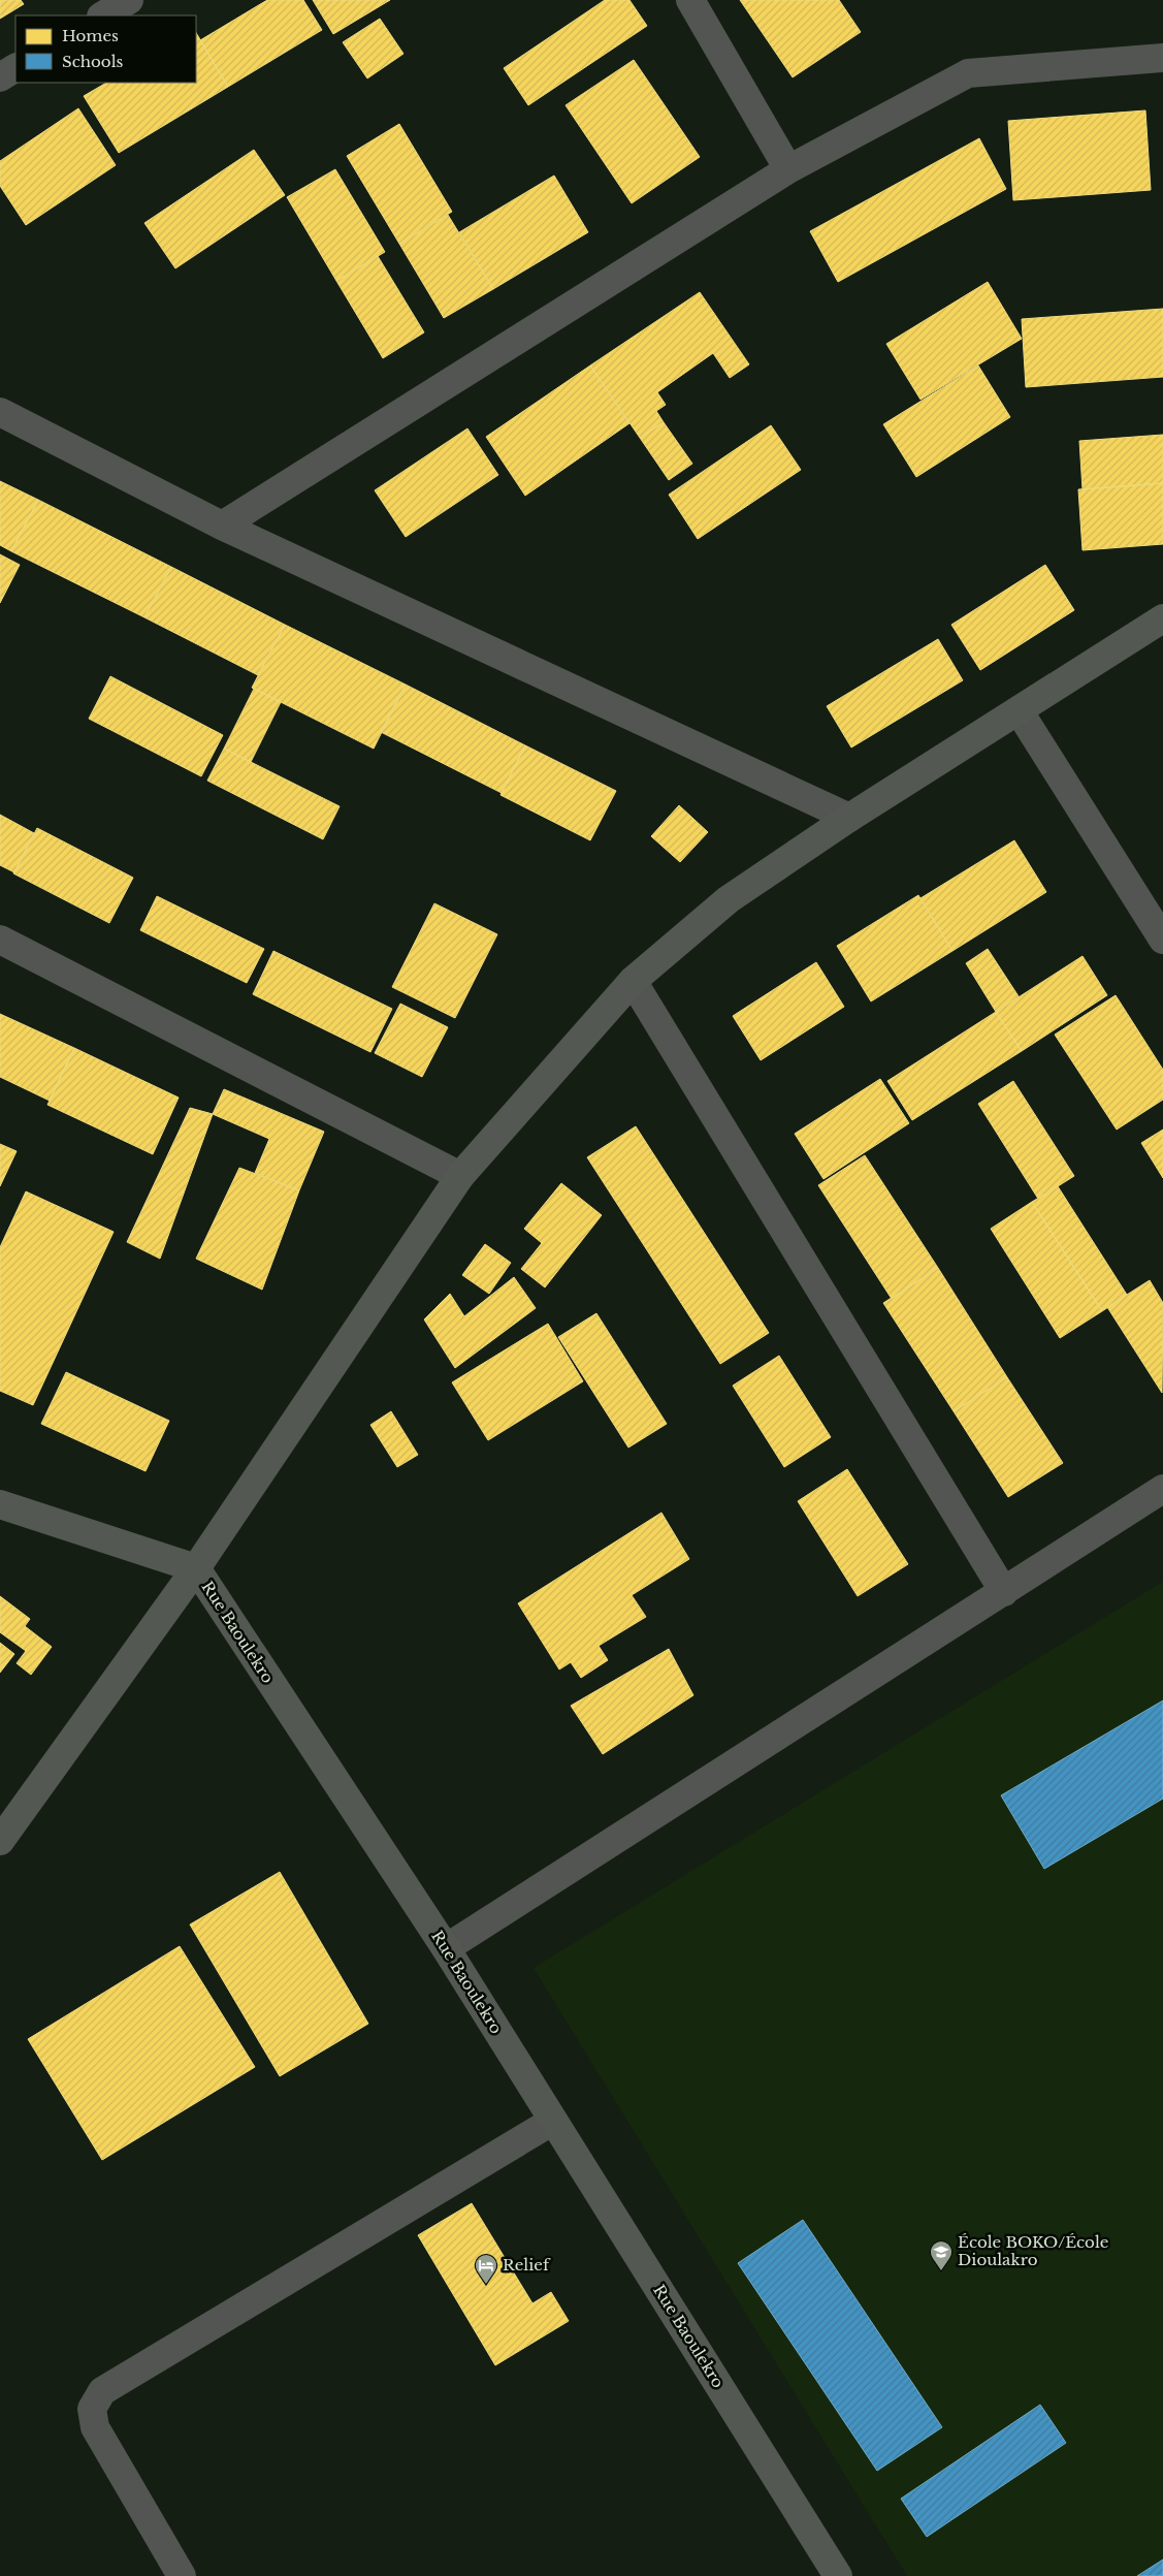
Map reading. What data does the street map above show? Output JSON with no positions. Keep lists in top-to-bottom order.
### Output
{
  "streets": {
    "street": ["Rue Baoulekro"]
  },
  "places": {
    "school or university": ["École BOKO/École Dioulakro"],
    "hotel": ["Relief"]
  },
  "legend": ["Homes", "Schools"]
}
